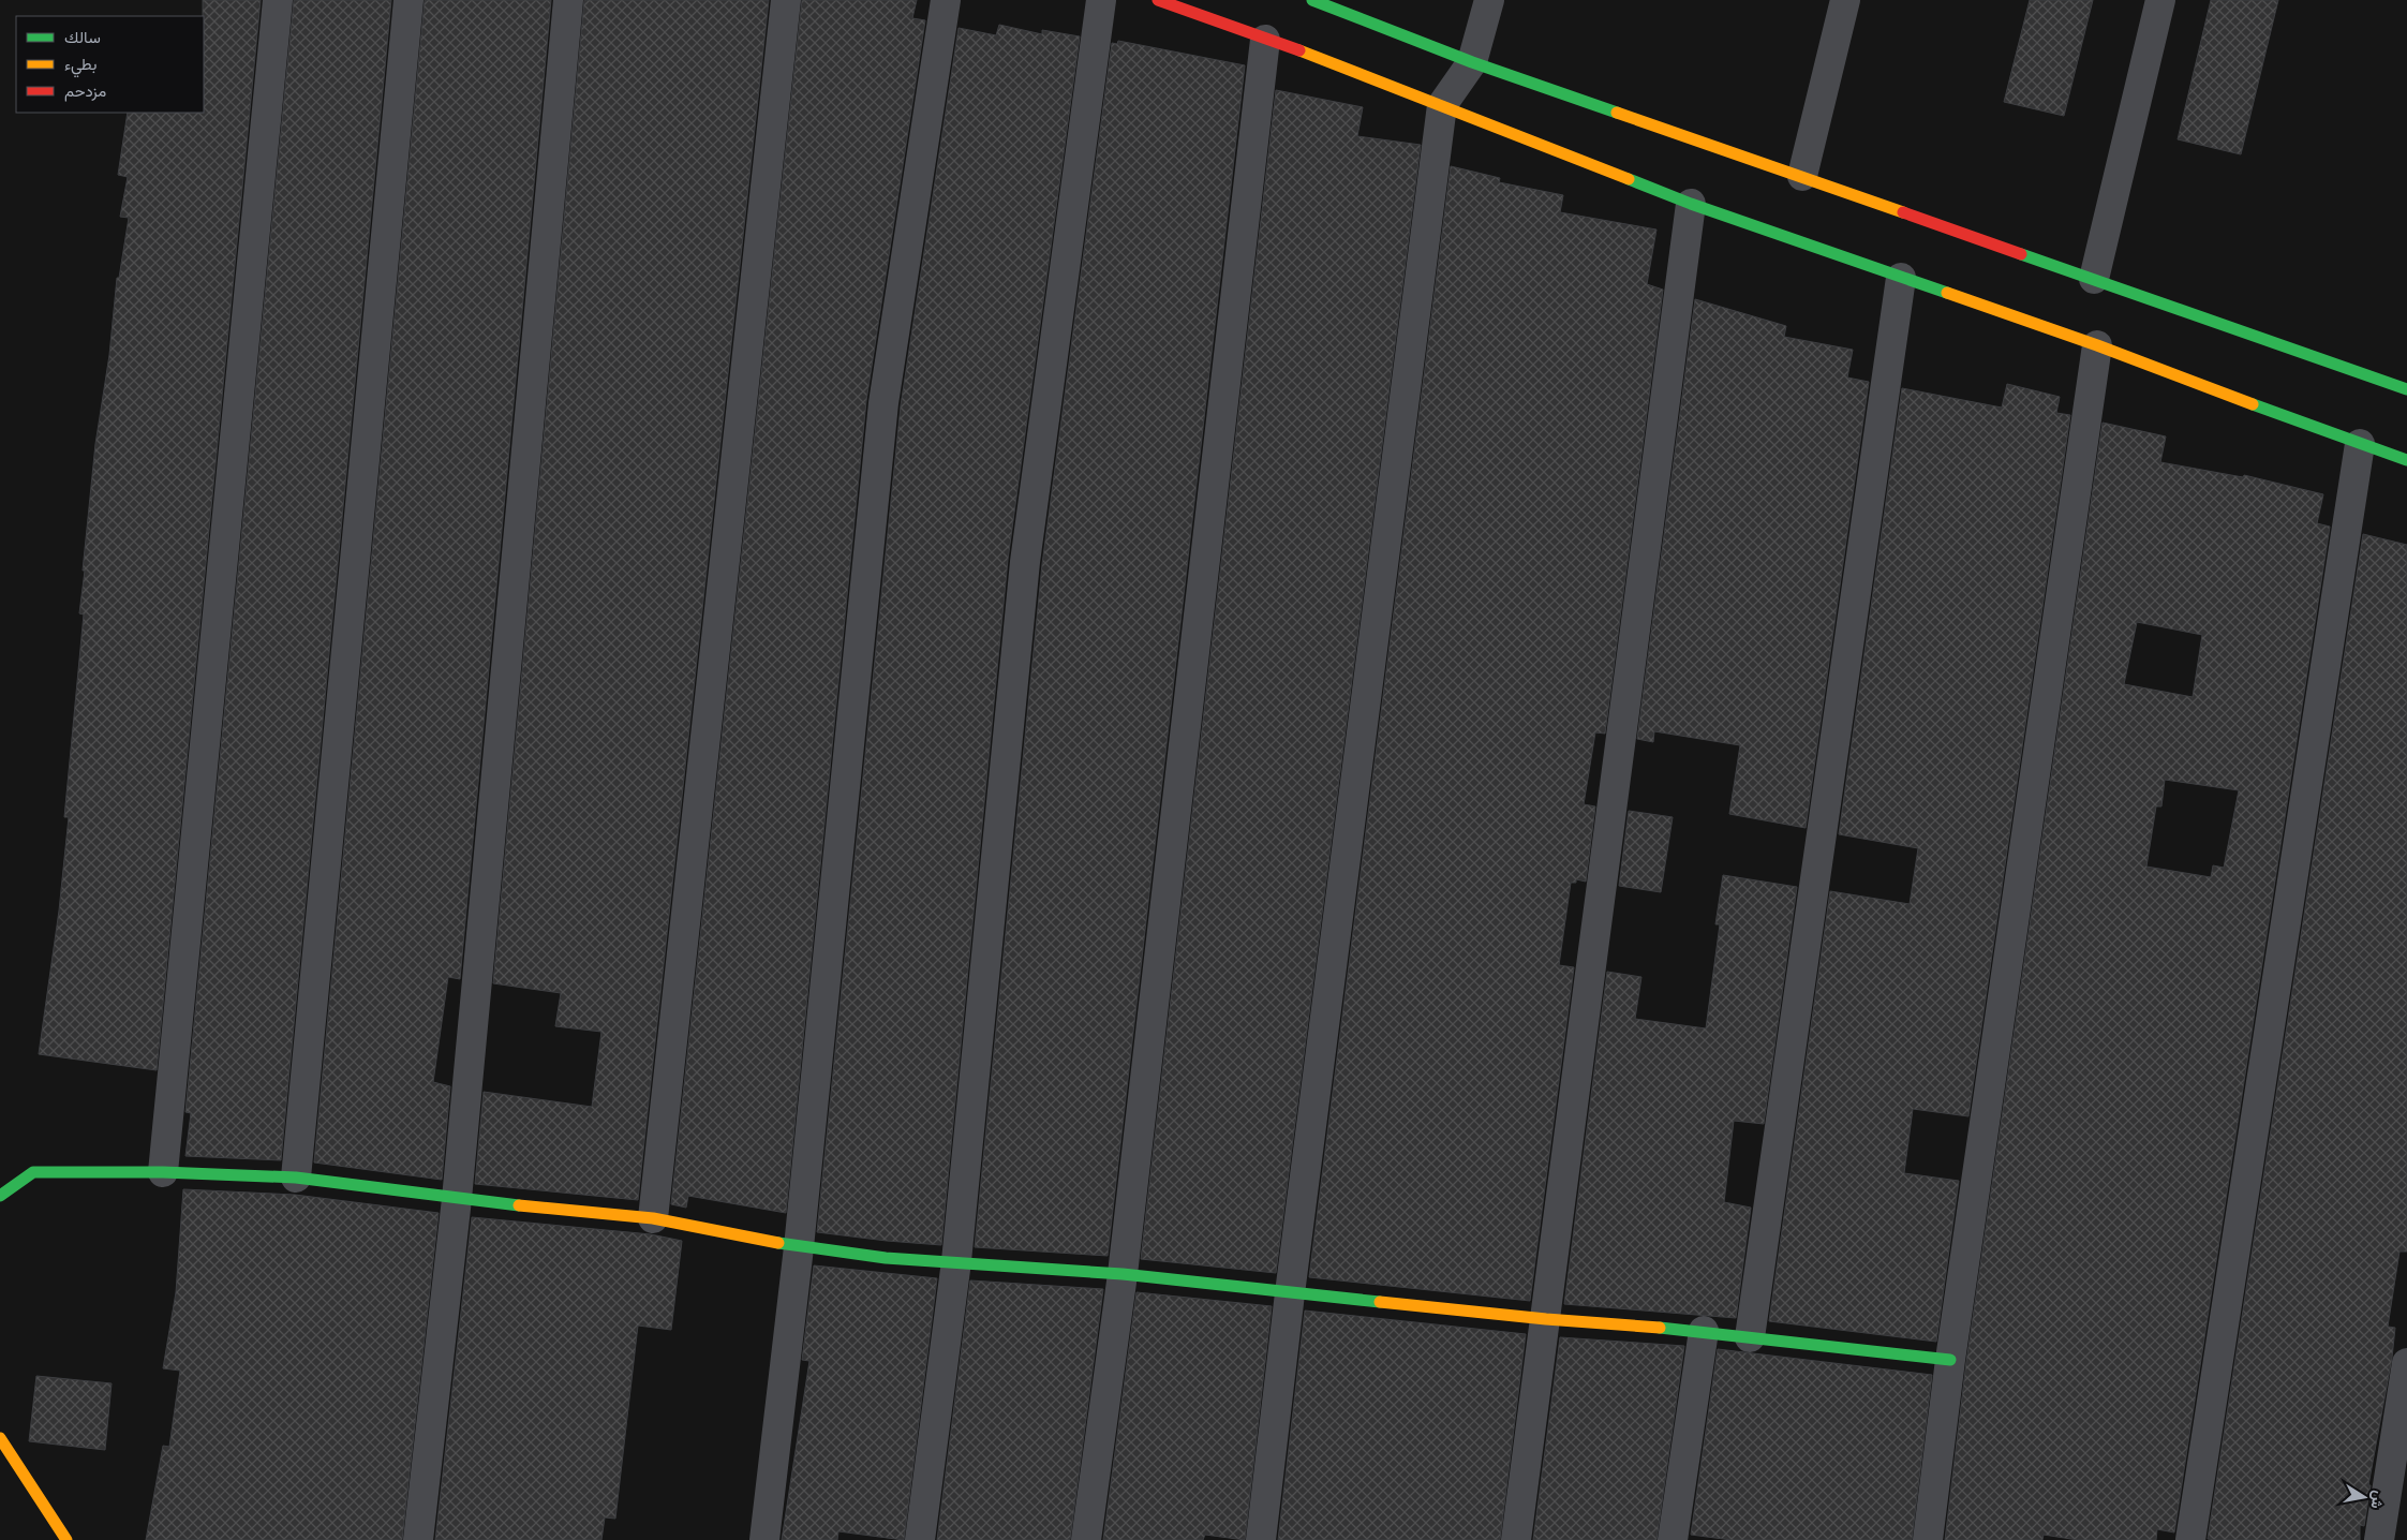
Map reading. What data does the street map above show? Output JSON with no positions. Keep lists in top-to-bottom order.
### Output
{
  "legend": ["سالك", "بطيء", "مزدحم"],
  "north": "right"
}
